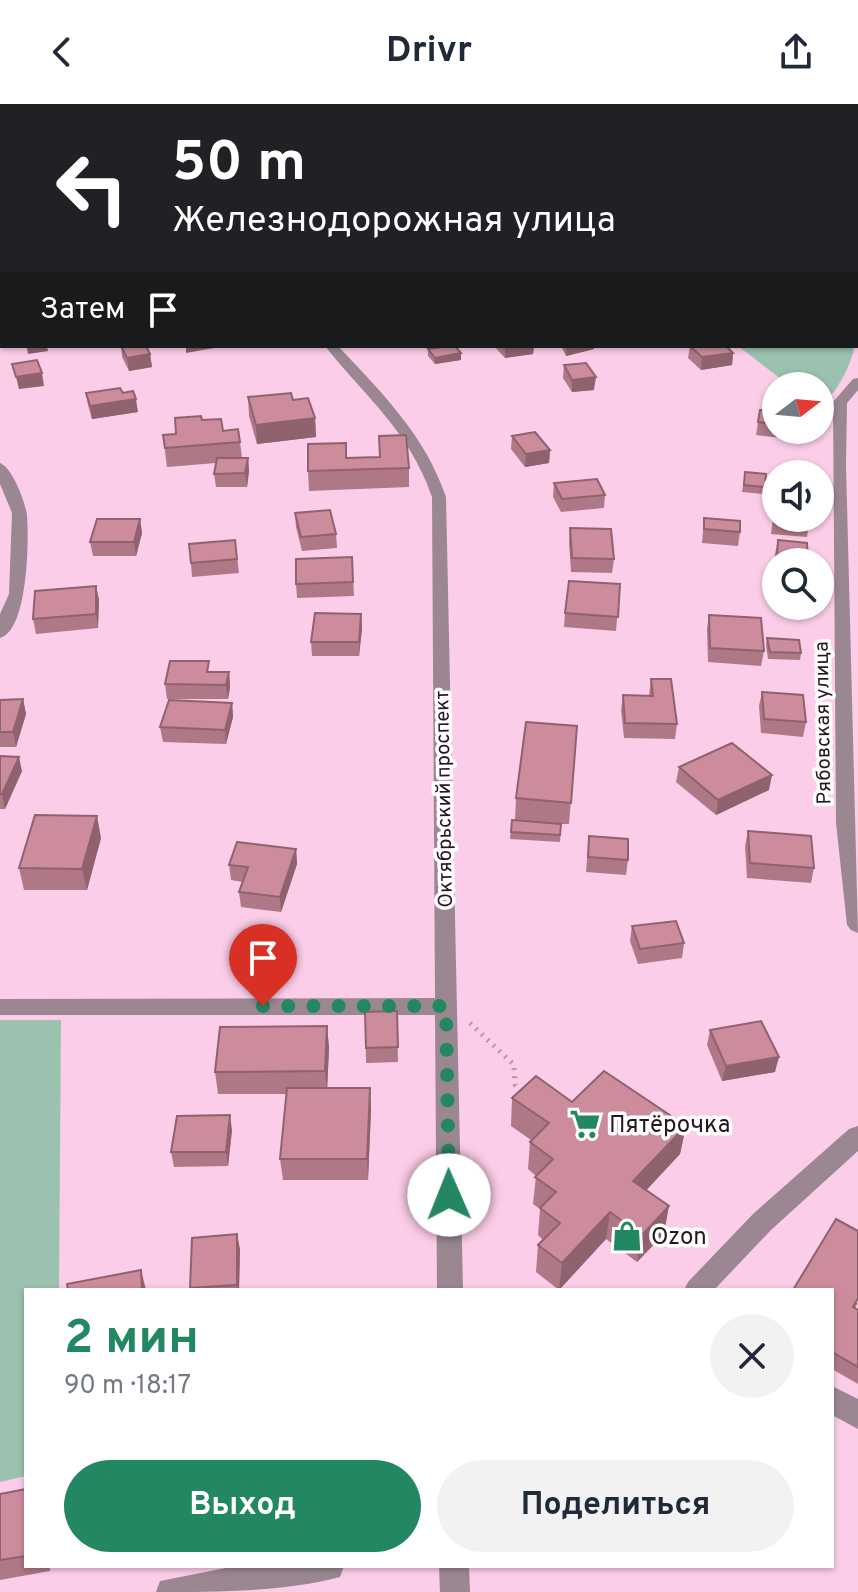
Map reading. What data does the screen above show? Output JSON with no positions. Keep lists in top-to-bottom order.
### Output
{
  "streets": {
    "street": ["Рябовская улица", "Октябрьский проспект"]
  },
  "places": {
    "supermarket": ["Пятёрочка"],
    "shop": ["Ozon"]
  },
  "north": "right",
  "page": {
    "header": "Drivr",
    "turn": ["50 m", "Железнодорожная улица"],
    "then": "Затем",
    "heading": ["2 мин", "90 m · 18:17"],
    "buttons": ["Выход", "Поделиться"]
  }
}
